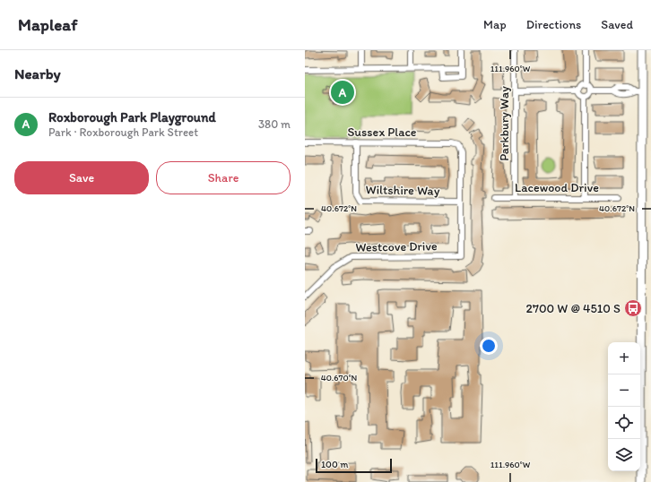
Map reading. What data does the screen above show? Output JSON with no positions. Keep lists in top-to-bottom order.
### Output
{
  "streets": {
    "street": [
      "Parkbury Way",
      "Sussex Place",
      "Lacewood Drive",
      "Wiltshire Way",
      "Westcove Drive"
    ]
  },
  "crossings": [
    ["Parkbury Way", "Lacewood Drive"],
    ["Sussex Place", "Wiltshire Way"],
    ["Sussex Place", "Westcove Drive"],
    ["Wiltshire Way", "Westcove Drive"]
  ],
  "places": {
    "bus stop": ["2700 W @ 4510 S"]
  },
  "scale_bar": "100 m",
  "page": {
    "header": "Mapleaf",
    "nav": ["Map", "Directions", "Saved"],
    "heading": "Nearby",
    "pins": "A",
    "list": [
      {
        "mark": "A",
        "name": "Roxborough Park Playground",
        "note": "Park · Roxborough Park Street",
        "value": "380 m"
      }
    ],
    "buttons": ["Save", "Share"],
    "map_buttons": ["+", "−"],
    "scale": "100 m"
  },
  "coordinates": ["111.960°W", "40.672°N", "40.670°N"]
}
